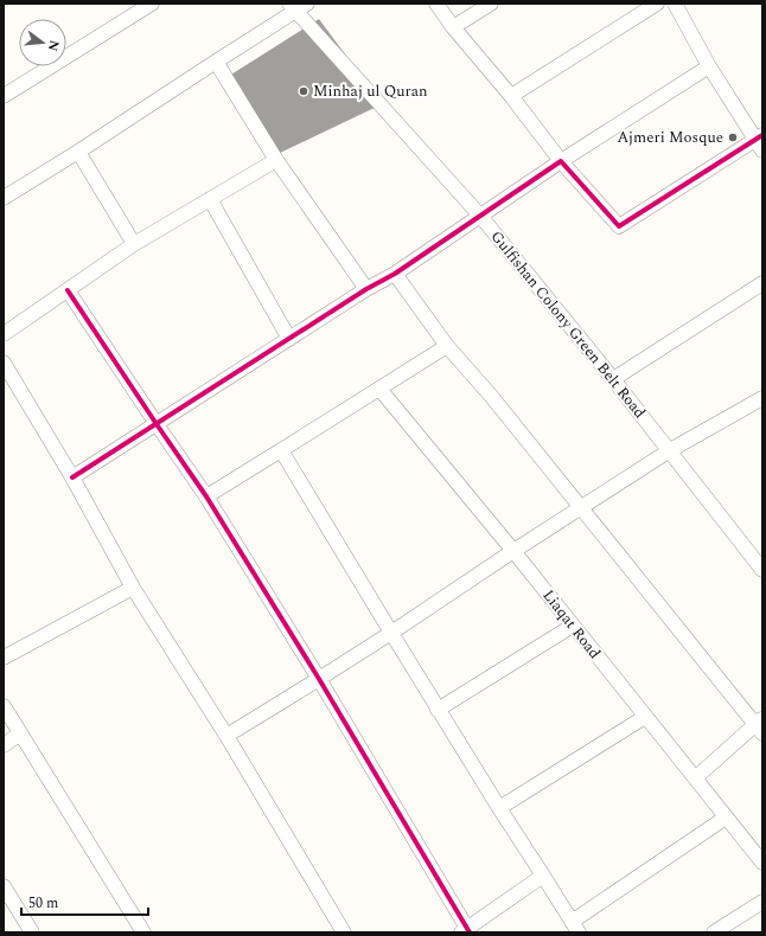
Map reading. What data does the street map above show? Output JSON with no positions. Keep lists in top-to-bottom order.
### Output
{
  "streets": {
    "street": ["Gulfishan Colony Green Belt Road", "Liaqat Road"]
  },
  "places": ["Minhaj ul Quran", "Ajmeri Mosque"],
  "scale_bar": "50 m",
  "north": "right"
}
